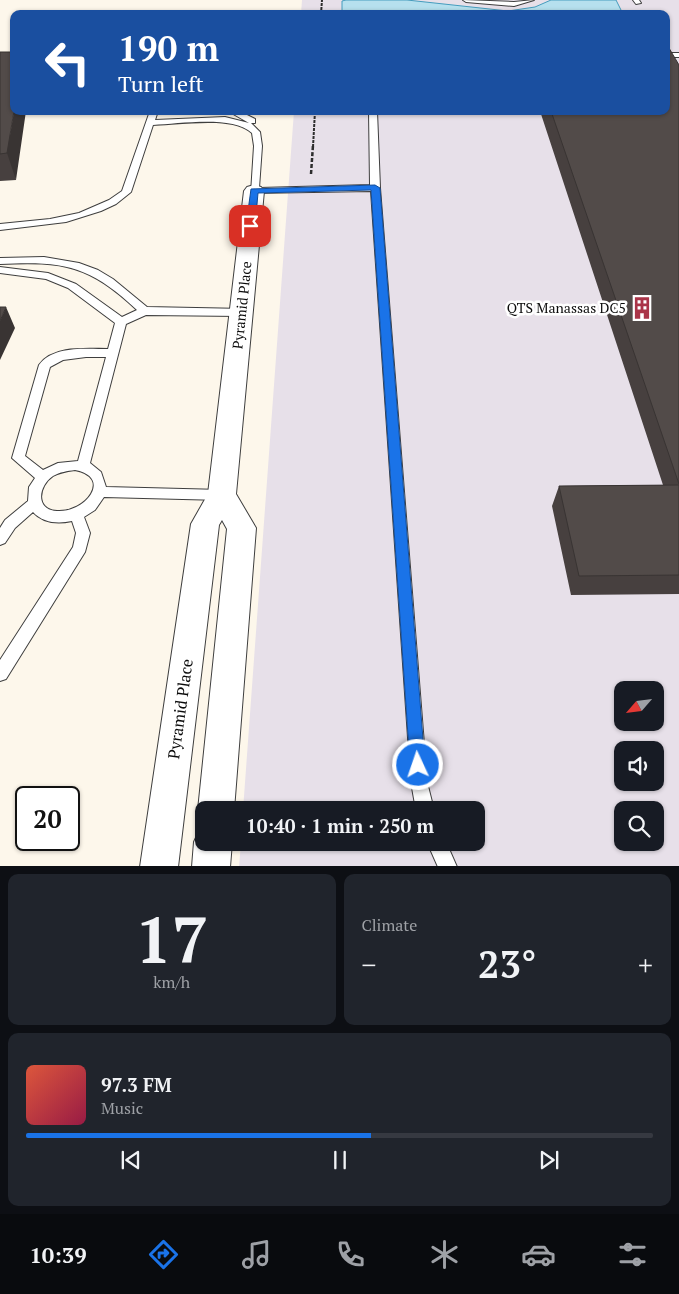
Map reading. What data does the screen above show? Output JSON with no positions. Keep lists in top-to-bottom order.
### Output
{
  "streets": {
    "street": ["Pyramid Place"]
  },
  "places": {
    "building": ["QTS Manassas DC5"]
  },
  "north": "bottom left",
  "page": {
    "turn": ["190 m", "Turn left"],
    "limit": "20",
    "trip": "10:40 · 1 min · 250 m",
    "tile": [
      ["17", "km/h"],
      "Climate"
    ],
    "heat": ["−", "23°", "+"],
    "song": ["97.3 FM", "Music"],
    "tabs": "10:39"
  }
}
